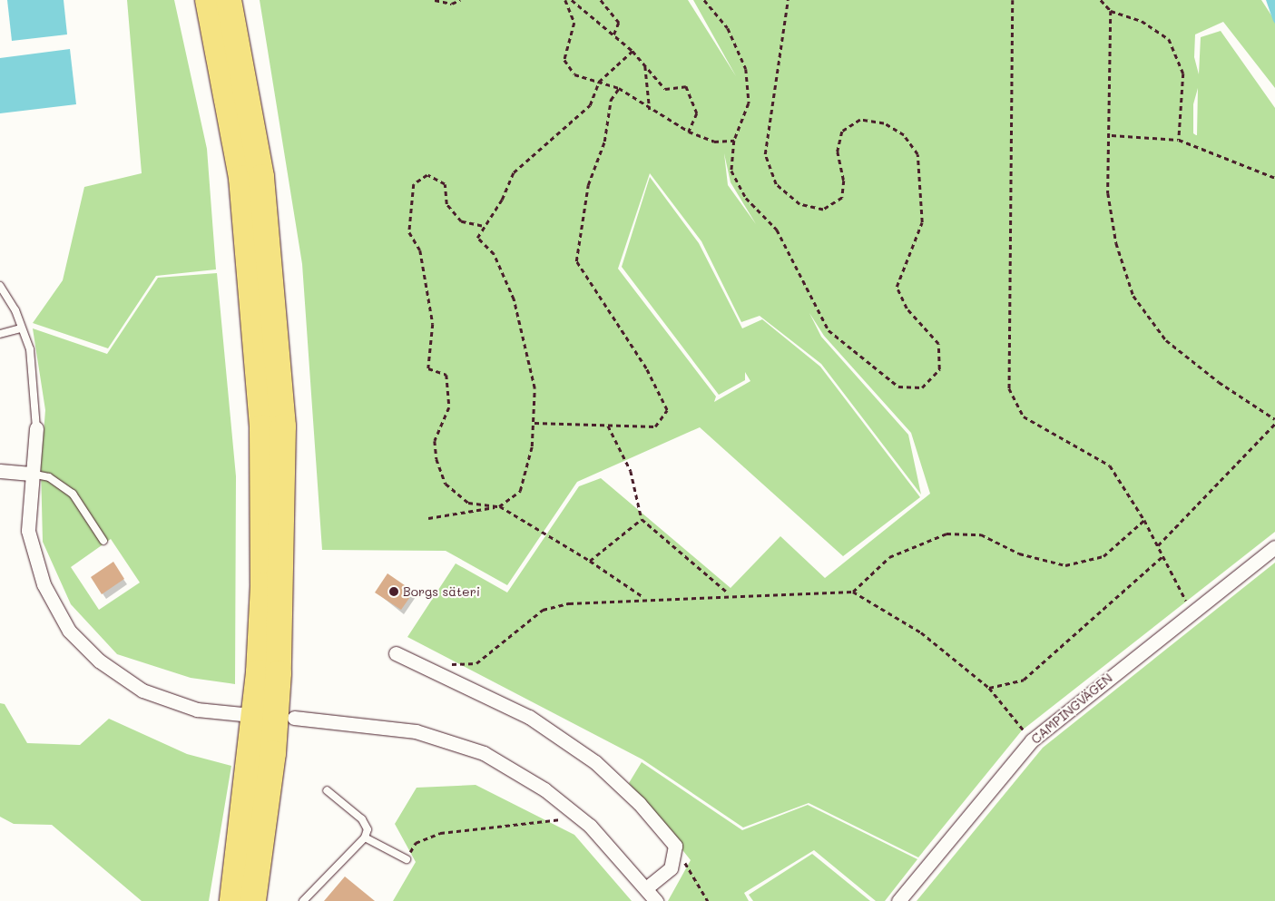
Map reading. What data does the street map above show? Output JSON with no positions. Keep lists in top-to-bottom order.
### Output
{
  "streets": {
    "street": ["CAMPINGVÄGEN"]
  },
  "places": ["Borgs säteri"]
}
